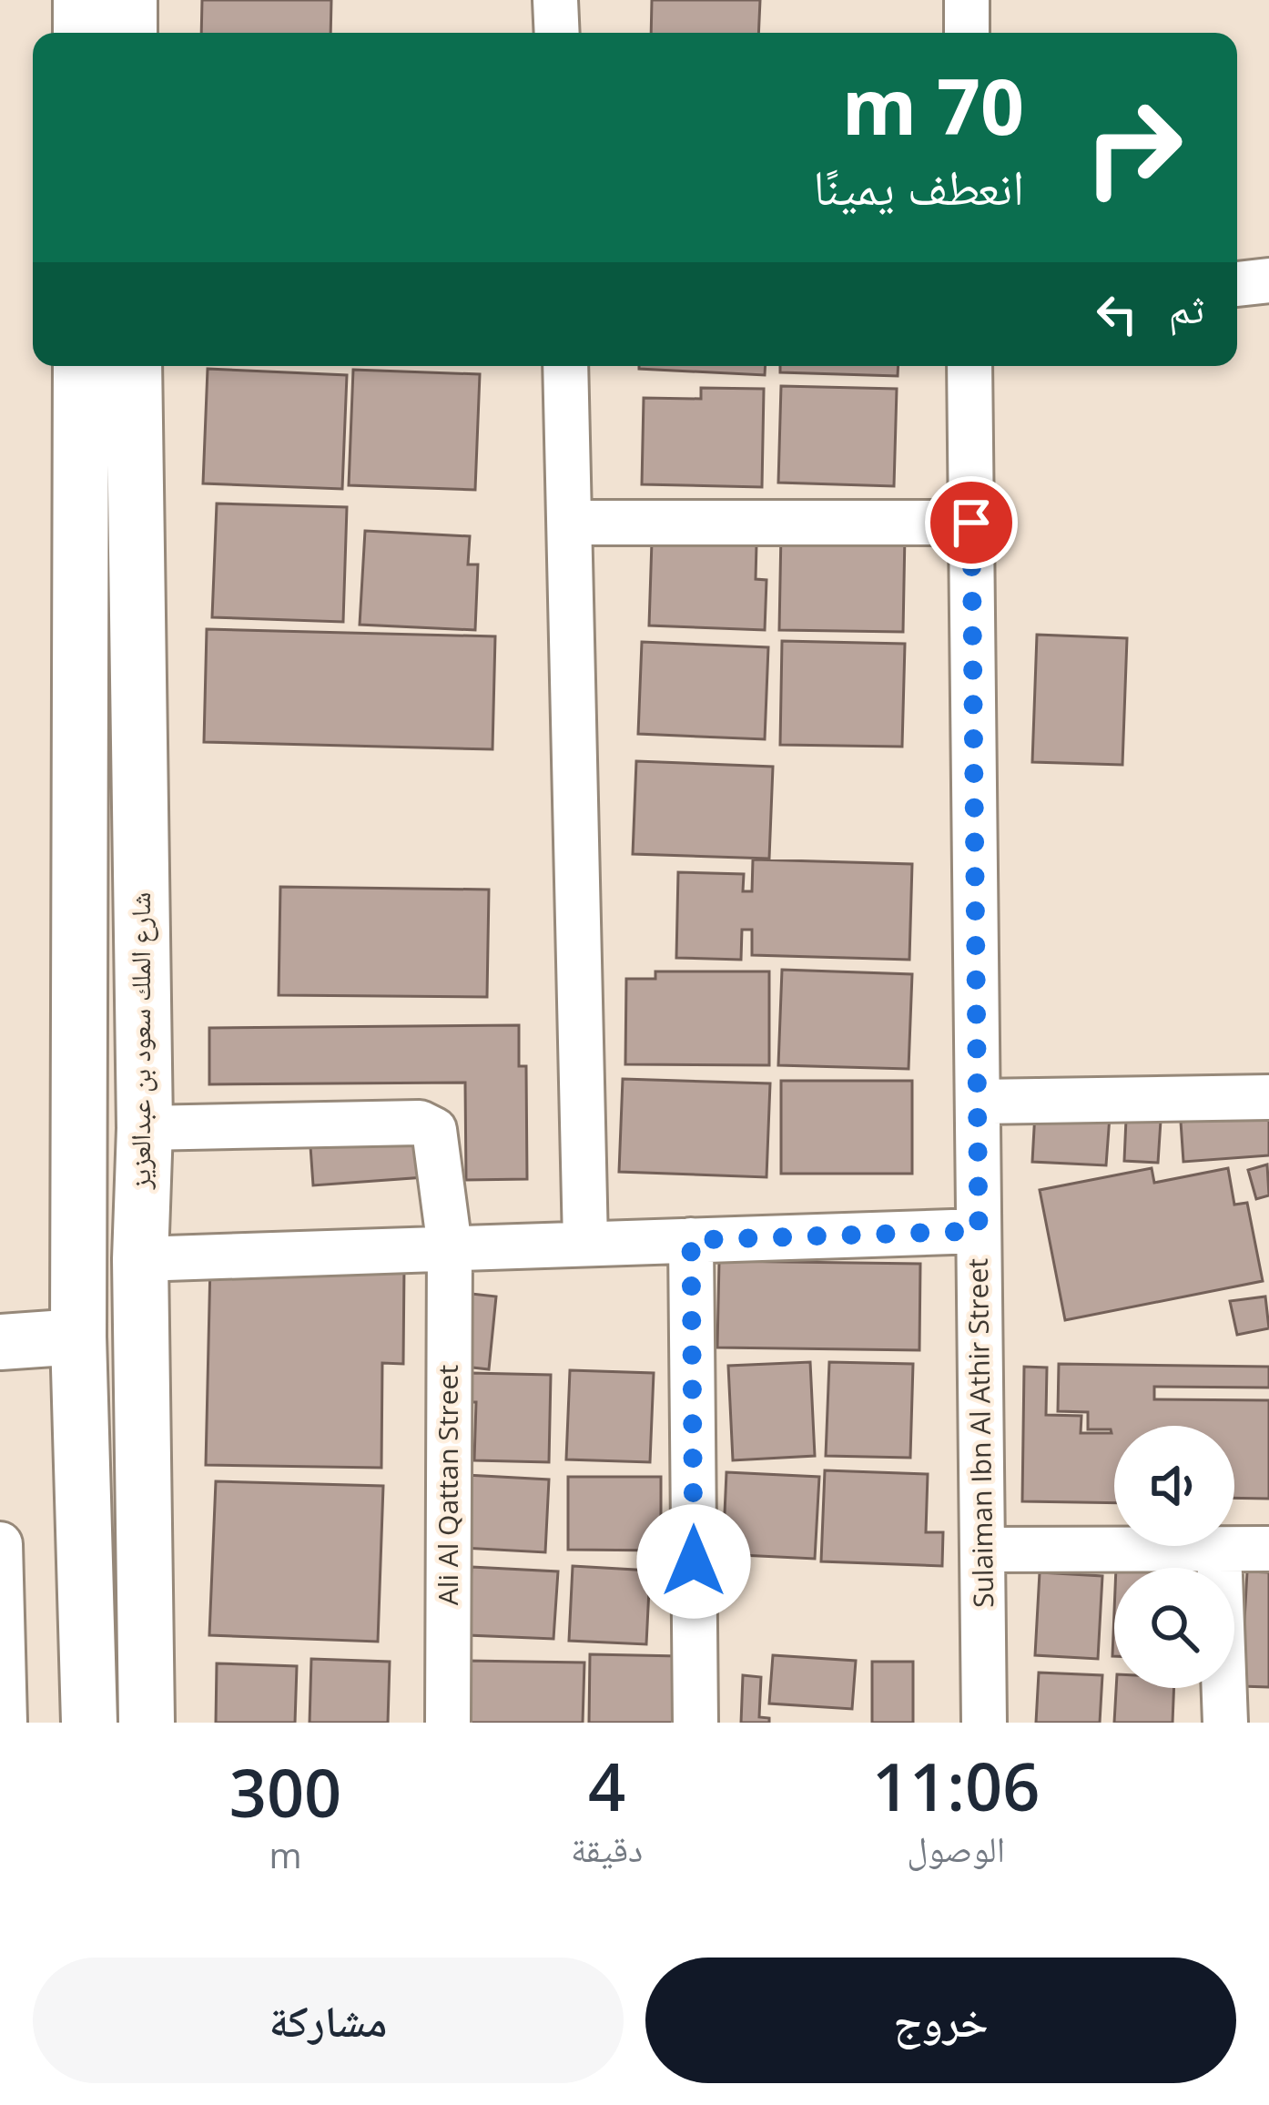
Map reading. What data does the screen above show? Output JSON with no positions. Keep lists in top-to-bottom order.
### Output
{
  "streets": {
    "main road": ["شارع الملك سعود بن عبدالعزيز"],
    "street": ["Sulaiman Ibn Al Athir Street", "Ali Al Qattan Street"]
  },
  "crossings": [
    ["شارع الملك سعود بن عبدالعزيز", "Ali Al Qattan Street"]
  ],
  "page": {
    "turn": ["70 m", "انعطف يمينًا"],
    "then": "ثم",
    "eta": [
      "11:06",
      "الوصول",
      "4",
      "دقيقة",
      "300",
      "m"
    ],
    "buttons": ["خروج", "مشاركة"]
  }
}
